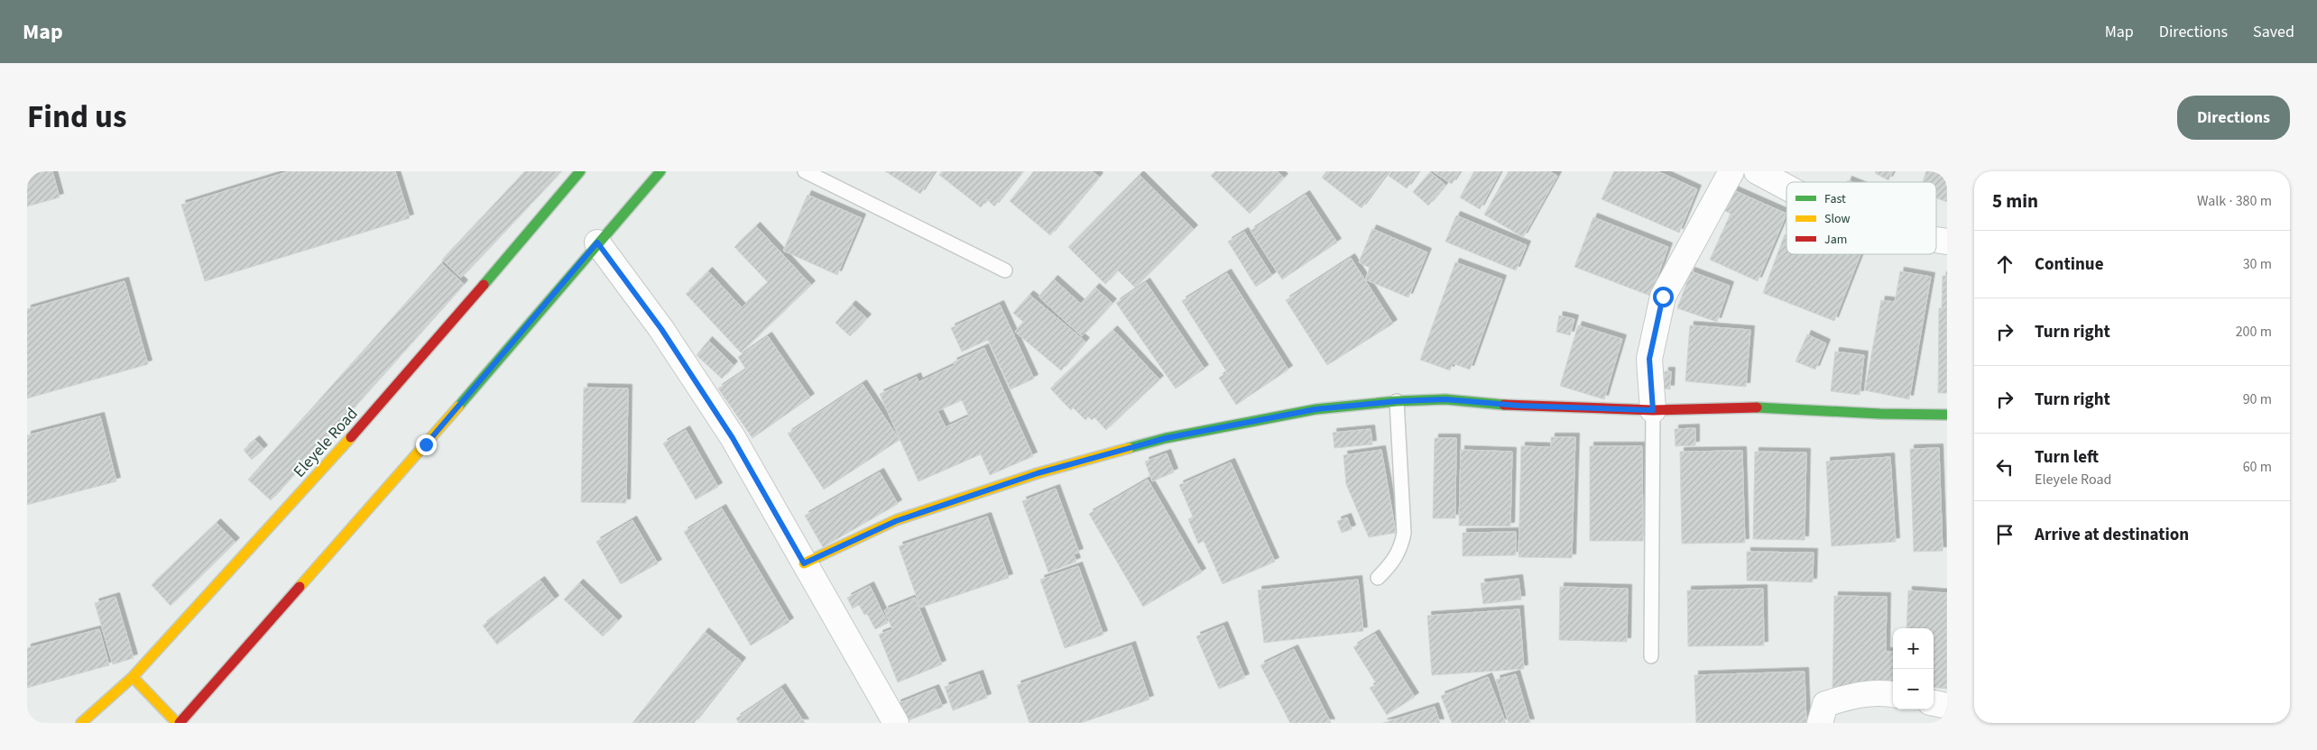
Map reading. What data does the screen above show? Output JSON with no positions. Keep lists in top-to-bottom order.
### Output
{
  "streets": {
    "main road": ["Eleyele Road"]
  },
  "legend": ["Fast", "Slow", "Jam"],
  "page": {
    "header": "Map",
    "nav": ["Map", "Directions", "Saved"],
    "title": "Find us",
    "buttons": "Directions",
    "heading": ["5 min", "Walk · 380 m"],
    "list": [
      ["Continue", "30 m"],
      ["Turn right", "200 m"],
      ["Turn right", "90 m"],
      ["Turn left", "Eleyele Road", "60 m"],
      "Arrive at destination"
    ],
    "map_buttons": ["+", "−"]
  }
}
